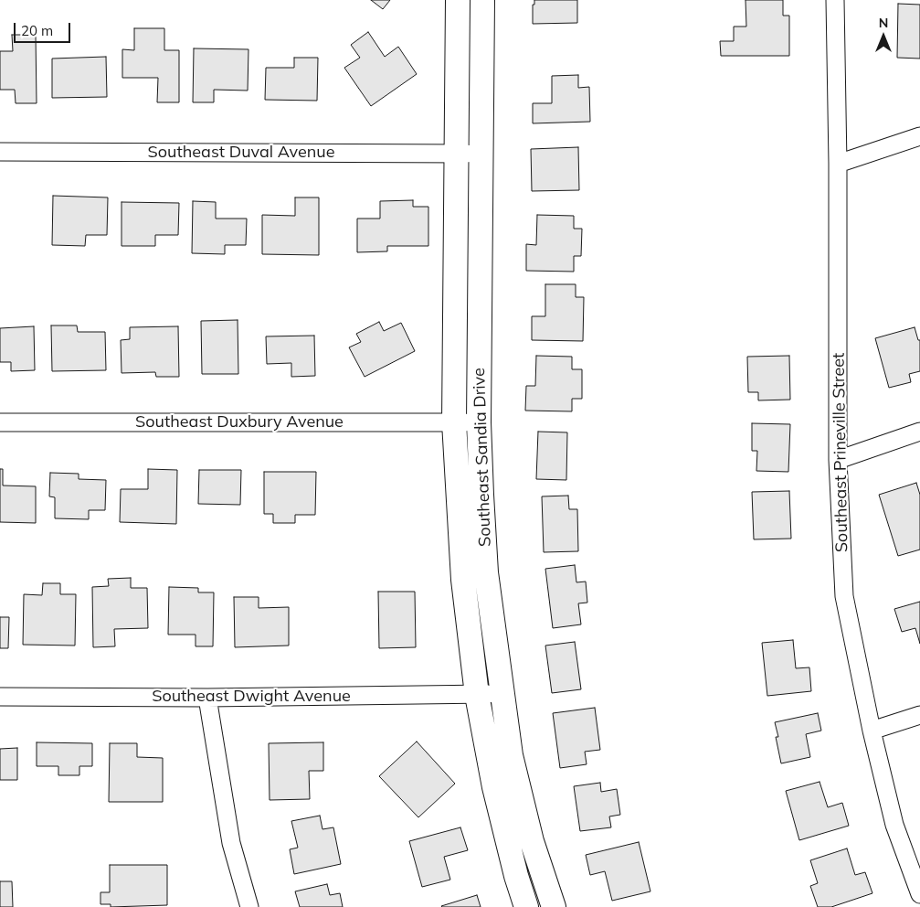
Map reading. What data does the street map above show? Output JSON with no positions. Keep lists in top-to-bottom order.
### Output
{
  "streets": {
    "street": [
      "Southeast Duval Avenue",
      "Southeast Duxbury Avenue",
      "Southeast Prineville Street",
      "Southeast Sandia Drive",
      "Southeast Dwight Avenue"
    ]
  },
  "crossings": [
    ["Southeast Duval Avenue", "Southeast Sandia Drive"],
    ["Southeast Duxbury Avenue", "Southeast Sandia Drive"],
    ["Southeast Sandia Drive", "Southeast Dwight Avenue"]
  ],
  "scale_bar": "20 m",
  "north": "top"
}
